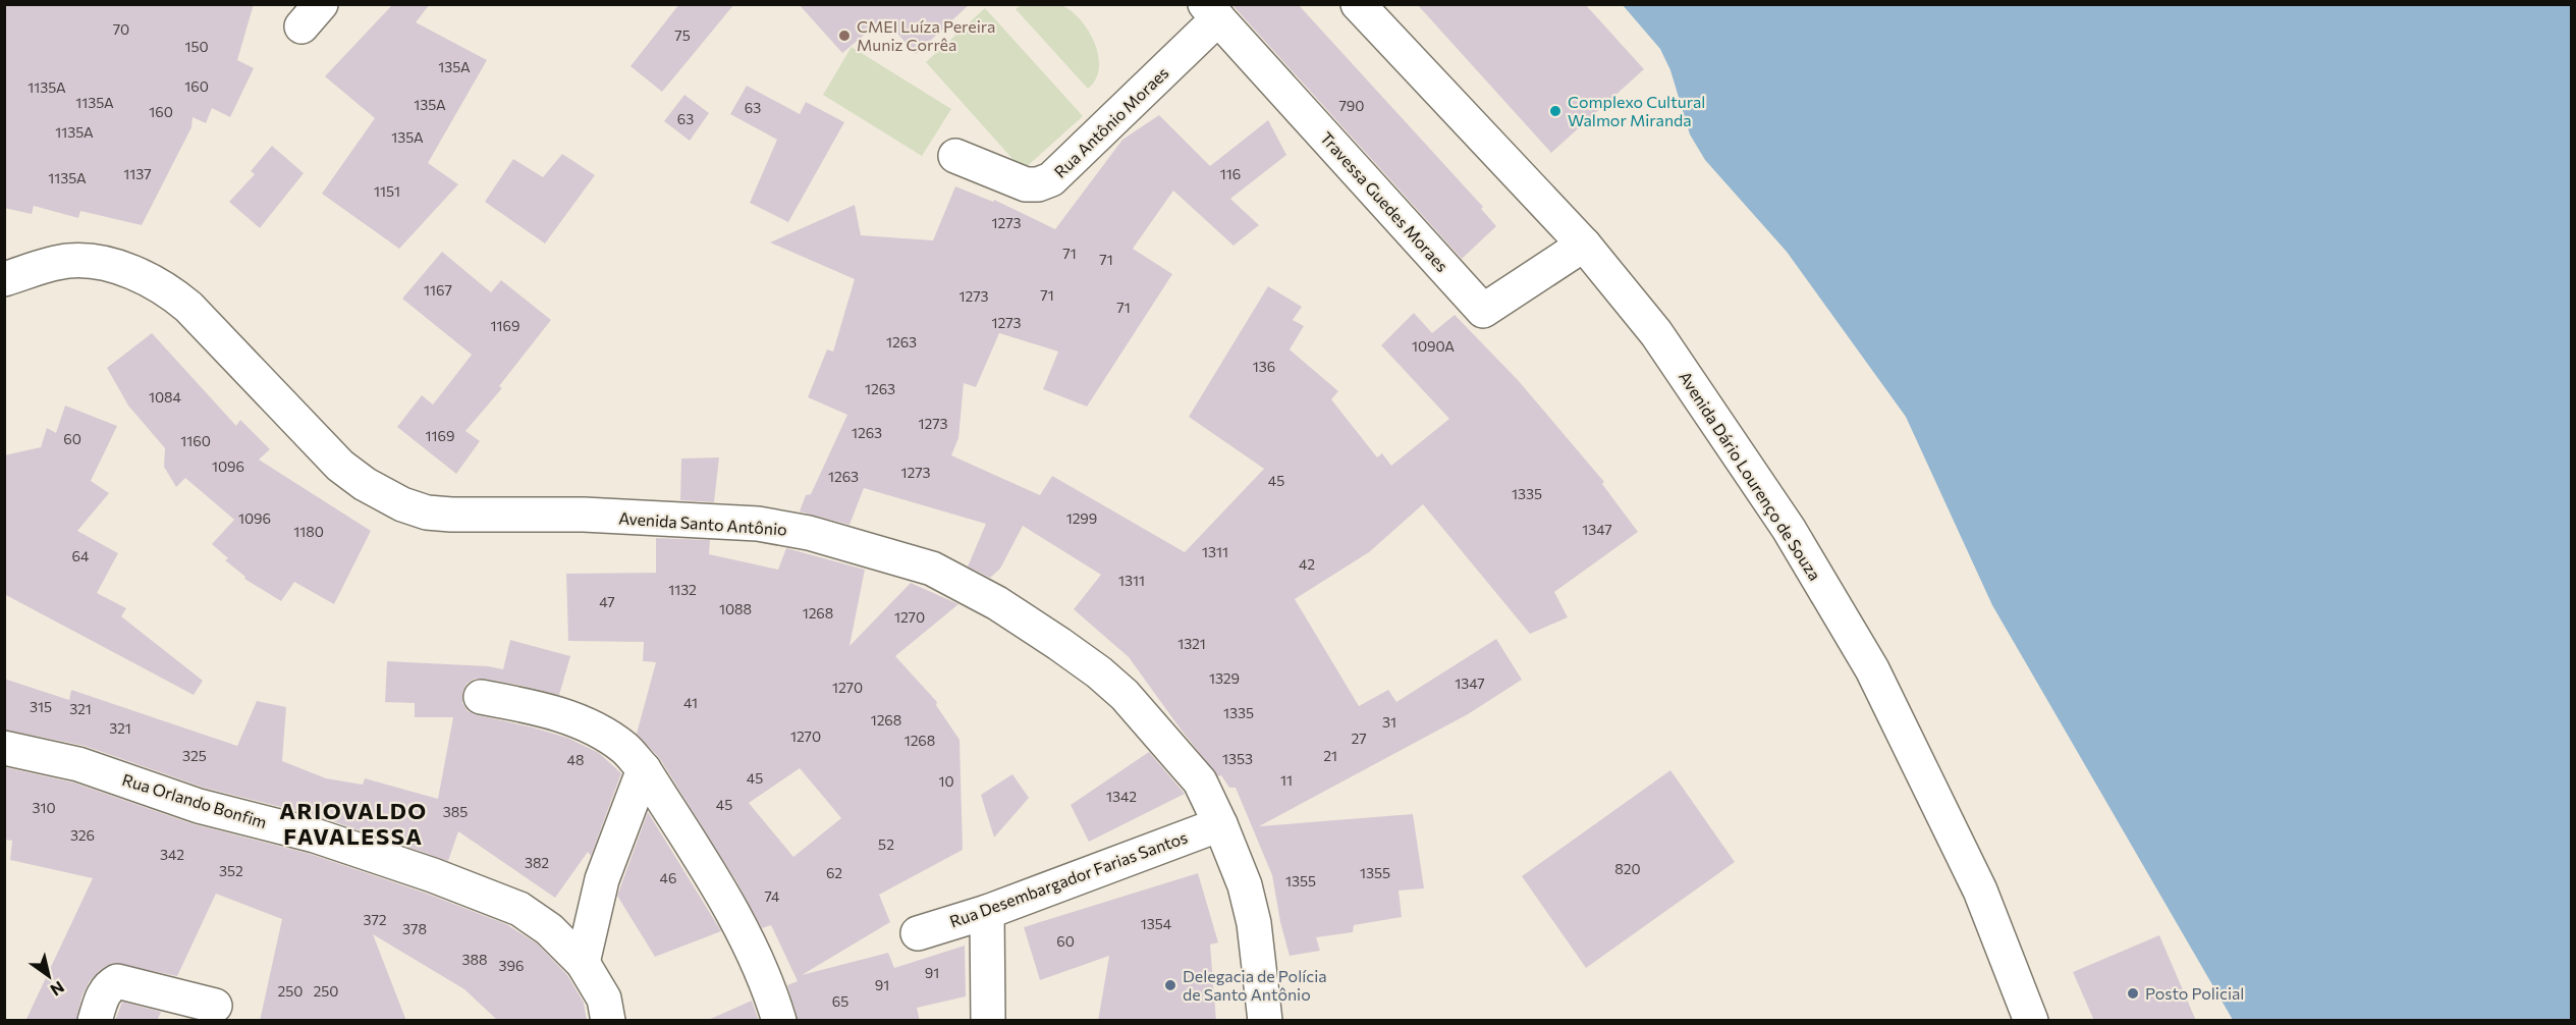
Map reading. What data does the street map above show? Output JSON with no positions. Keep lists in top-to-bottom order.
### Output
{
  "streets": {
    "street": [
      "Rua Antônio Moraes",
      "Travessa Guedes Moraes",
      "Avenida Dário Lourenço de Souza",
      "Avenida Santo Antônio",
      "Rua Orlando Bonfim",
      "Rua Desembargador Farias Santos"
    ]
  },
  "crossings": [
    ["Rua Antônio Moraes", "Travessa Guedes Moraes"],
    ["Travessa Guedes Moraes", "Avenida Dário Lourenço de Souza"],
    ["Avenida Santo Antônio", "Rua Desembargador Farias Santos"]
  ],
  "districts": ["ARIOVALDO FAVALESSA"],
  "places": [
    "CMEI Luíza Pereira Muniz Corrêa",
    "Complexo Cultural Walmor Miranda",
    "Delegacia de Polícia de Santo Antônio",
    "Posto Policial"
  ],
  "house_numbers": [
    "70",
    "75",
    "150",
    "135A",
    "160",
    "1135A",
    "1135A",
    "135A",
    "790",
    "63",
    "160",
    "63",
    "1135A",
    "135A",
    "1137",
    "116",
    "1135A",
    "1151",
    "1273",
    "71",
    "71",
    "1167",
    "71",
    "1273",
    "71",
    "1273",
    "1169",
    "1263",
    "1090A",
    "136",
    "1263",
    "1084",
    "1273",
    "1263",
    "1169",
    "60",
    "1160",
    "1096",
    "1273",
    "1263",
    "45",
    "1335",
    "1096",
    "1299",
    "1347",
    "1180",
    "1311",
    "64",
    "42",
    "1311",
    "1132",
    "47",
    "1088",
    "1268",
    "1270",
    "1321",
    "1329",
    "1347",
    "1270",
    "41",
    "315",
    "321",
    "1335",
    "1268",
    "31",
    "321",
    "1270",
    "27",
    "1268",
    "325",
    "21",
    "1353",
    "48",
    "45",
    "11",
    "10",
    "1342",
    "45",
    "310",
    "385",
    "326",
    "52",
    "342",
    "382",
    "820",
    "352",
    "62",
    "1355",
    "46",
    "1355",
    "74",
    "372",
    "1354",
    "378",
    "60",
    "388",
    "396",
    "91",
    "91",
    "250",
    "250",
    "65"
  ],
  "north": "bottom right"
}
